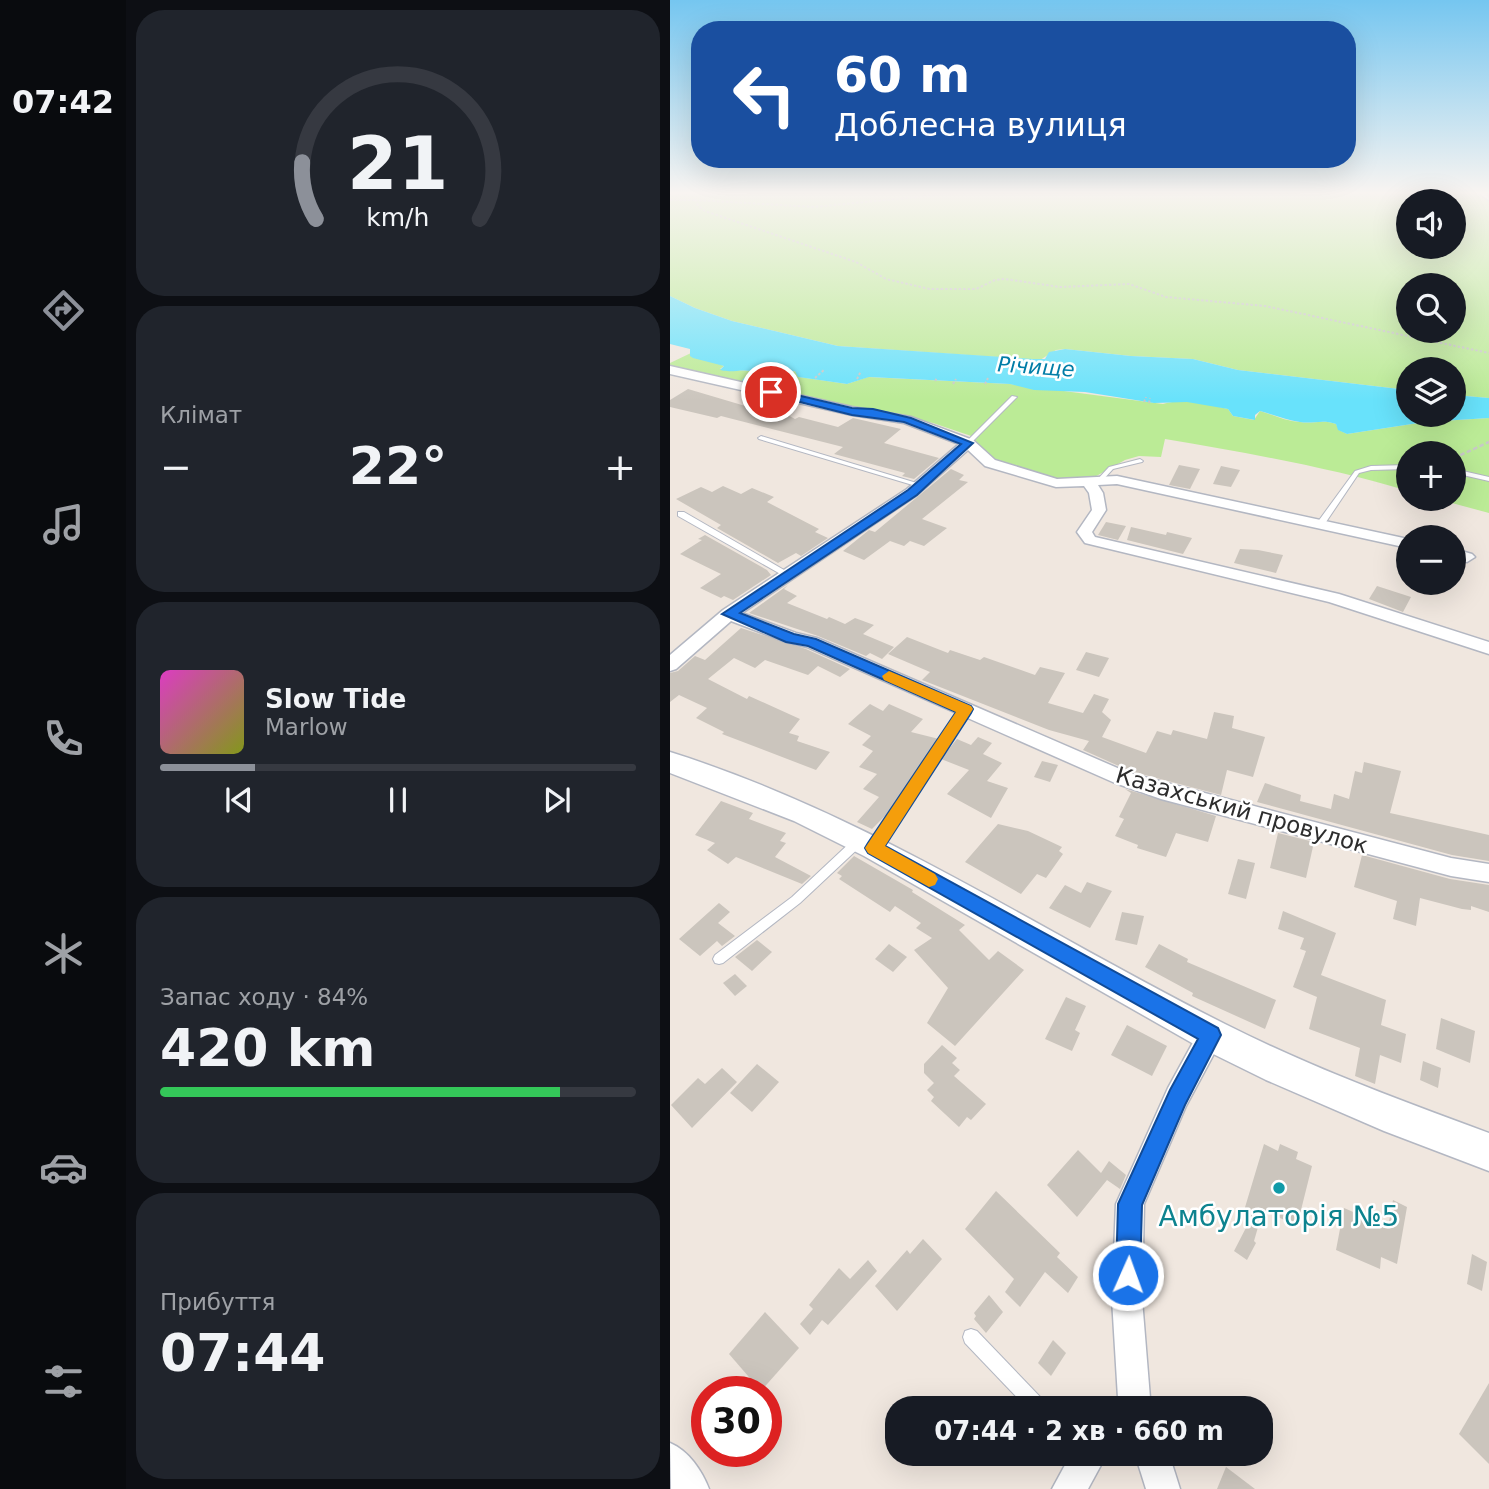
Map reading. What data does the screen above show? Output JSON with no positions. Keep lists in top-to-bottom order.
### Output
{
  "streets": {
    "street": ["Казахський провулок"]
  },
  "water": ["Річище"],
  "places": ["Амбулаторія №5"],
  "page": {
    "tabs": "07:42",
    "turn": ["60 m", "Доблесна вулиця"],
    "map_buttons": ["+", "−"],
    "tile": [
      "Клімат",
      ["Запас ходу · 84%", "420 km"],
      ["Прибуття", "07:44"]
    ],
    "heat": ["−", "22°", "+"],
    "song": ["Slow Tide", "Marlow"],
    "limit": "30",
    "trip": "07:44 · 2 хв · 660 m",
    "gauge": ["21", "km/h"]
  }
}
